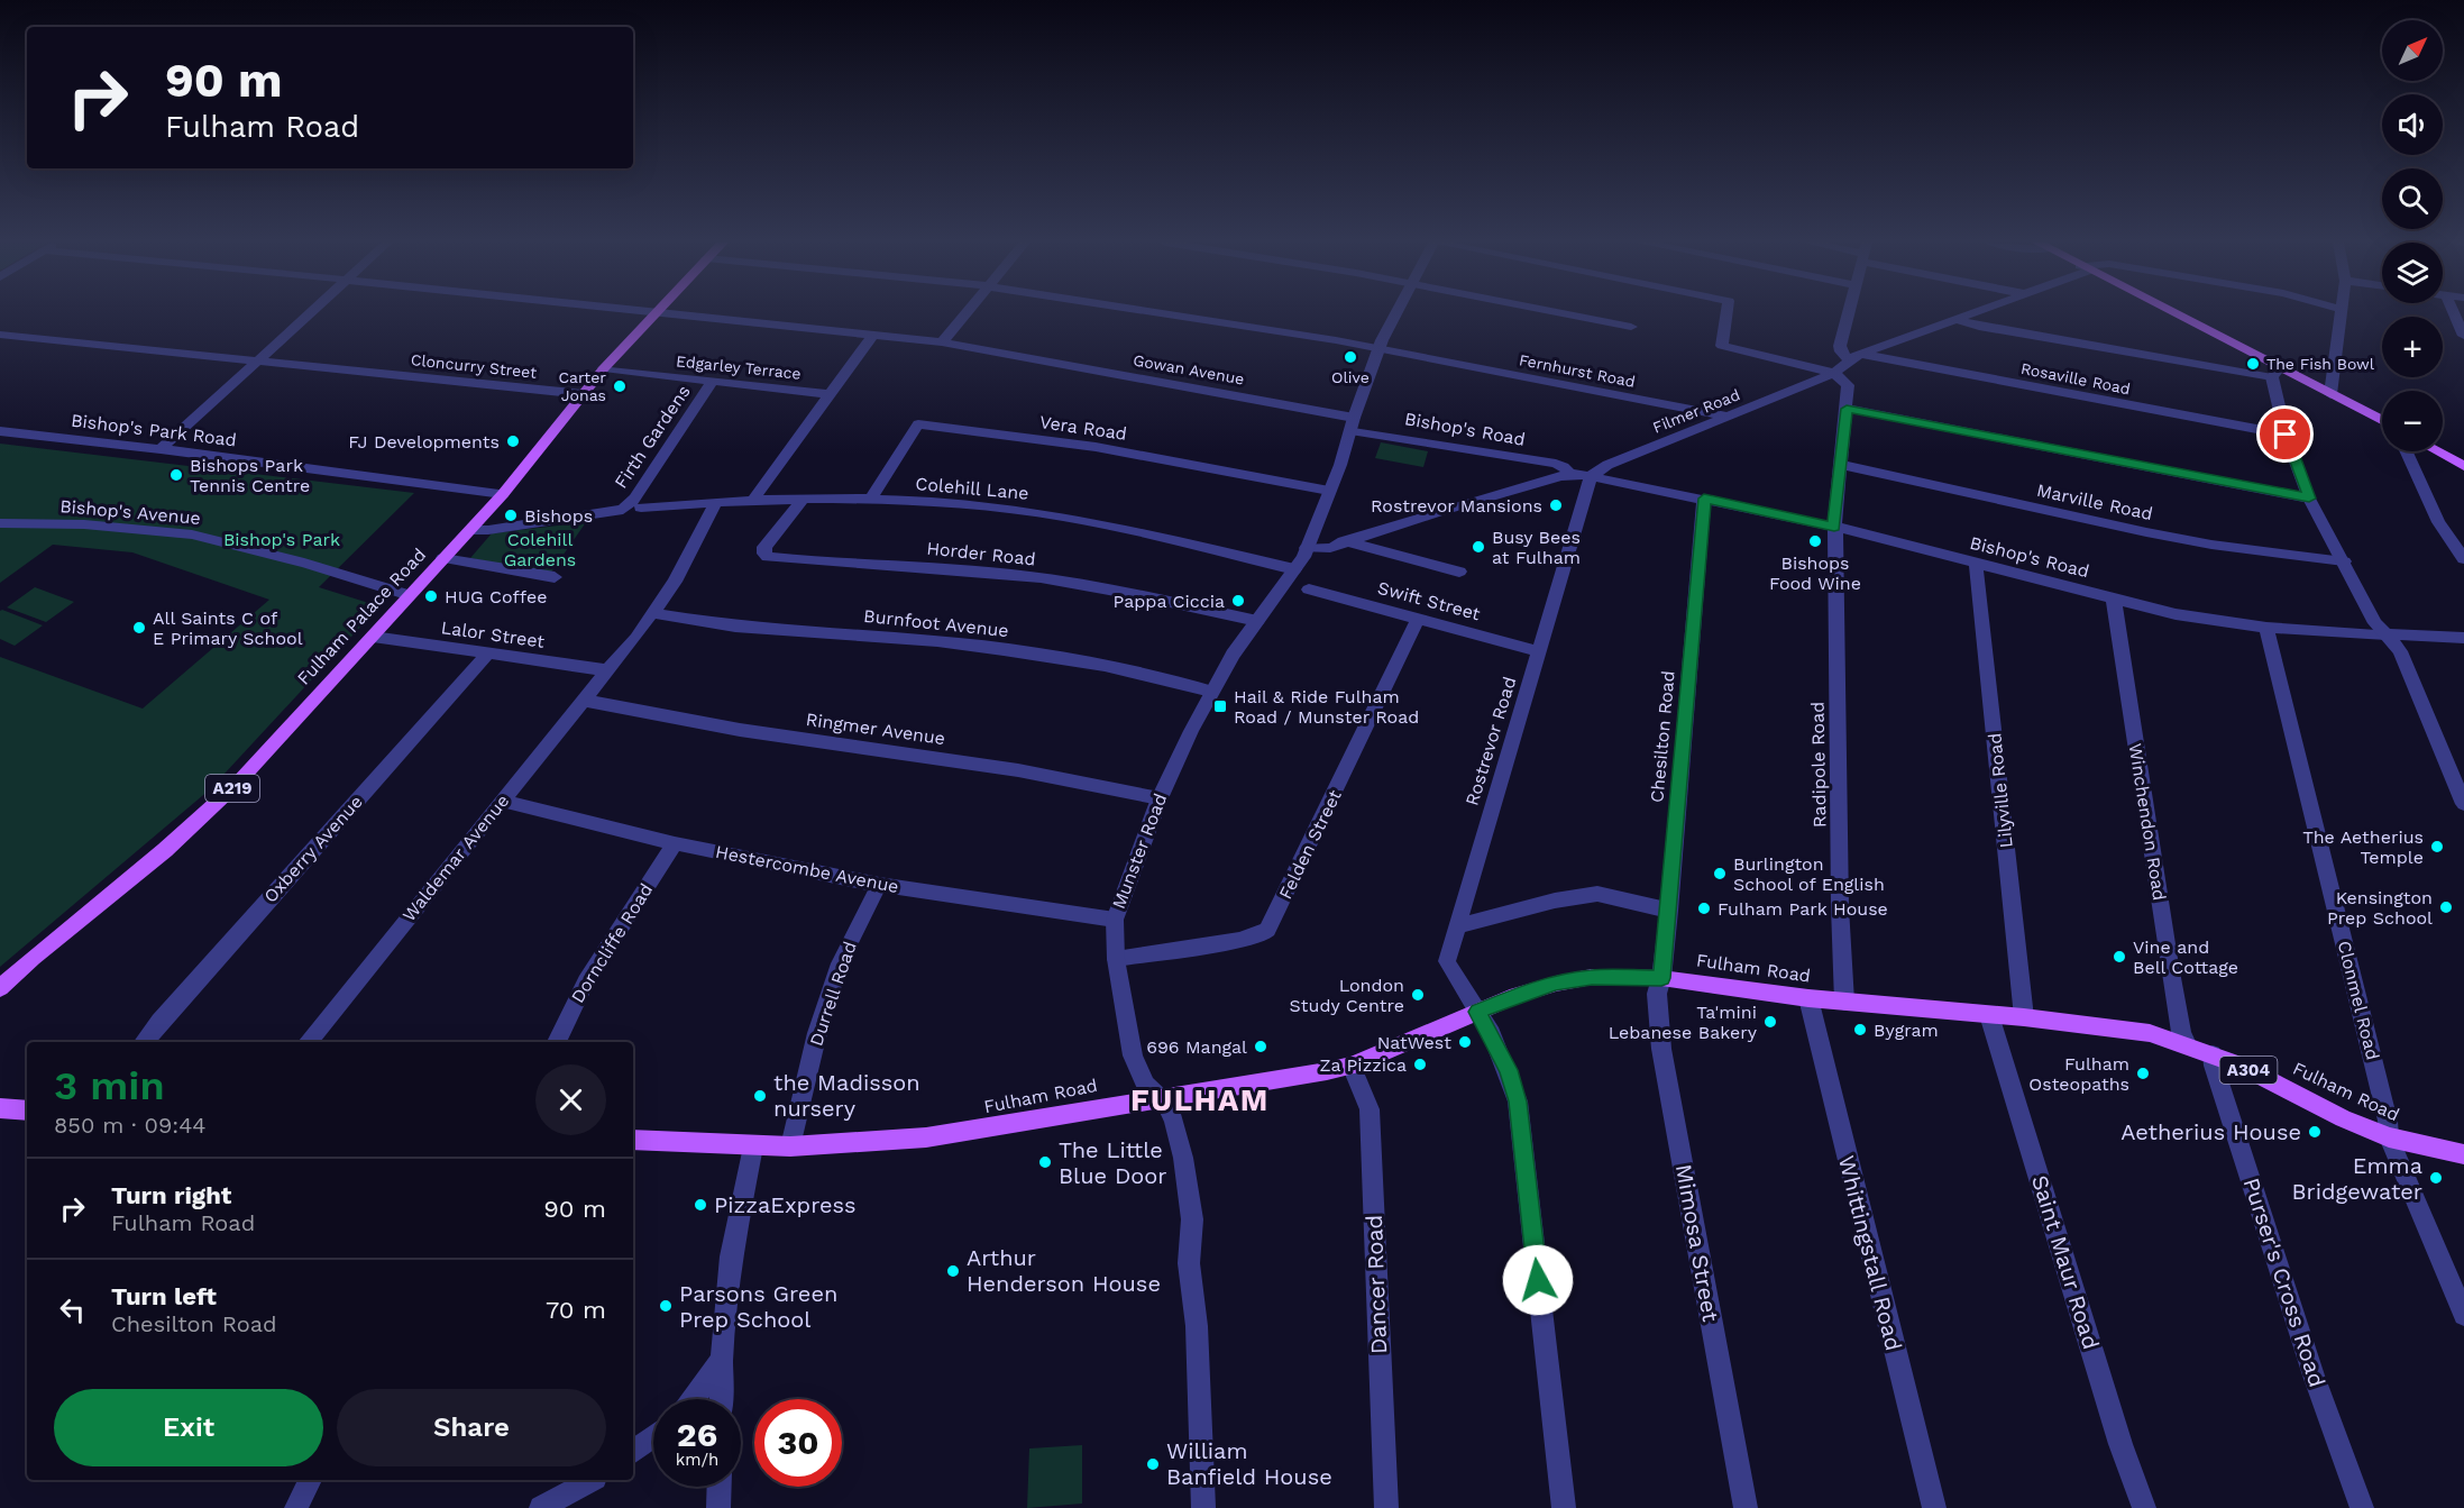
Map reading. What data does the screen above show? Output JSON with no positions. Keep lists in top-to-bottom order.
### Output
{
  "streets": {
    "main road": [
      "Fulham Palace Road",
      "A219",
      "Fulham Road",
      "A304"
    ],
    "street": [
      "Cloncurry Street",
      "Edgarley Terrace",
      "Gowan Avenue",
      "Fernhurst Road",
      "Rosaville Road",
      "Filmer Road",
      "Vera Road",
      "Bishop's Road",
      "Bishop's Park Road",
      "Firth Gardens",
      "Colehill Lane",
      "Marville Road",
      "Bishop's Avenue",
      "Horder Road",
      "Swift Street",
      "Burnfoot Avenue",
      "Lalor Street",
      "Ringmer Avenue",
      "Chesilton Road",
      "Rostrevor Road",
      "Radipole Road",
      "Lilyville Road",
      "Winchendon Road",
      "Felden Street",
      "Oxberry Avenue",
      "Munster Road",
      "Waldemar Avenue",
      "Hestercombe Avenue",
      "Dorncliffe Road",
      "Durrell Road",
      "Clonmel Road",
      "Mimosa Street",
      "Whittingstall Road",
      "Saint Maur Road",
      "Purser's Cross Road",
      "Dancer Road"
    ]
  },
  "crossings": [
    ["Cloncurry Street", "Fulham Palace Road"],
    ["Edgarley Terrace", "Firth Gardens"],
    ["Edgarley Terrace", "Fulham Palace Road"],
    ["Gowan Avenue", "Bishop's Road"],
    ["Gowan Avenue", "Munster Road"],
    ["Fernhurst Road", "Filmer Road"],
    ["Fernhurst Road", "Munster Road"],
    ["Rosaville Road", "Filmer Road"],
    ["Filmer Road", "Bishop's Road"],
    ["Filmer Road", "Rostrevor Road"],
    ["Filmer Road", "Radipole Road"],
    ["Vera Road", "Colehill Lane"],
    ["Vera Road", "Munster Road"],
    ["Bishop's Road", "Chesilton Road"],
    ["Bishop's Road", "Rostrevor Road"],
    ["Bishop's Road", "Radipole Road"],
    ["Bishop's Road", "Lilyville Road"],
    ["Bishop's Road", "Winchendon Road"],
    ["Bishop's Road", "Munster Road"],
    ["Bishop's Road", "Clonmel Road"],
    ["Bishop's Park Road", "Fulham Palace Road"],
    ["Firth Gardens", "Fulham Palace Road"],
    ["Colehill Lane", "Horder Road"],
    ["Colehill Lane", "Munster Road"],
    ["Marville Road", "Radipole Road"],
    ["Bishop's Avenue", "Fulham Palace Road"],
    ["Horder Road", "Munster Road"],
    ["Swift Street", "Rostrevor Road"],
    ["Swift Street", "Felden Street"],
    ["Fulham Palace Road", "Lalor Street"],
    ["Burnfoot Avenue", "Munster Road"],
    ["Burnfoot Avenue", "Waldemar Avenue"],
    ["Lalor Street", "Oxberry Avenue"],
    ["Lalor Street", "Waldemar Avenue"],
    ["Ringmer Avenue", "Munster Road"],
    ["Ringmer Avenue", "Waldemar Avenue"],
    ["Chesilton Road", "Fulham Road"],
    ["Chesilton Road", "Mimosa Street"],
    ["Rostrevor Road", "Fulham Road"],
    ["Radipole Road", "Fulham Road"],
    ["Lilyville Road", "Fulham Road"],
    ["Winchendon Road", "Fulham Road"],
    ["Felden Street", "Munster Road"],
    ["Munster Road", "Hestercombe Avenue"],
    ["Munster Road", "Fulham Road"],
    ["Waldemar Avenue", "Hestercombe Avenue"],
    ["Hestercombe Avenue", "Dorncliffe Road"],
    ["Hestercombe Avenue", "Durrell Road"],
    ["Fulham Road", "Durrell Road"],
    ["Fulham Road", "Clonmel Road"],
    ["Fulham Road", "Mimosa Street"],
    ["Fulham Road", "Whittingstall Road"],
    ["Fulham Road", "Saint Maur Road"],
    ["Fulham Road", "Purser's Cross Road"],
    ["Fulham Road", "Dancer Road"]
  ],
  "districts": ["FULHAM"],
  "parks": ["Bishop's Park", "Colehill Gardens"],
  "places": {
    "other": [
      "Olive",
      "The Fish Bowl",
      "Carter Jonas",
      "FJ Developments",
      "Bishops Park Tennis Centre",
      "Rostrevor Mansions",
      "Bishops",
      "Bishops Food Wine",
      "Busy Bees at Fulham",
      "HUG Coffee",
      "Pappa Ciccia",
      "All Saints C of E Primary School",
      "The Aetherius Temple",
      "Burlington School of English",
      "Kensington Prep School",
      "Fulham Park House",
      "Vine and Bell Cottage",
      "London Study Centre",
      "Ta'mini Lebanese Bakery",
      "Bygram",
      "NatWest",
      "696 Mangal",
      "Za Pizzica",
      "Fulham Osteopaths",
      "the Madisson nursery",
      "Aetherius House",
      "The Little Blue Door",
      "Emma Bridgewater",
      "PizzaExpress",
      "Arthur Henderson House",
      "Parsons Green Prep School",
      "William Banfield House"
    ],
    "transit": ["Hail & Ride Fulham Road / Munster Road"]
  },
  "north": "top right",
  "page": {
    "map_buttons": ["+", "−"],
    "turn": ["90 m", "Fulham Road"],
    "heading": ["3 min", "850 m · 09:44"],
    "list": [
      {
        "name": "Turn right",
        "note": "Fulham Road",
        "value": "90 m"
      },
      {
        "name": "Turn left",
        "note": "Chesilton Road",
        "value": "70 m"
      }
    ],
    "buttons": ["Exit", "Share"],
    "speed": "26 km/h",
    "limit": "30"
  }
}
